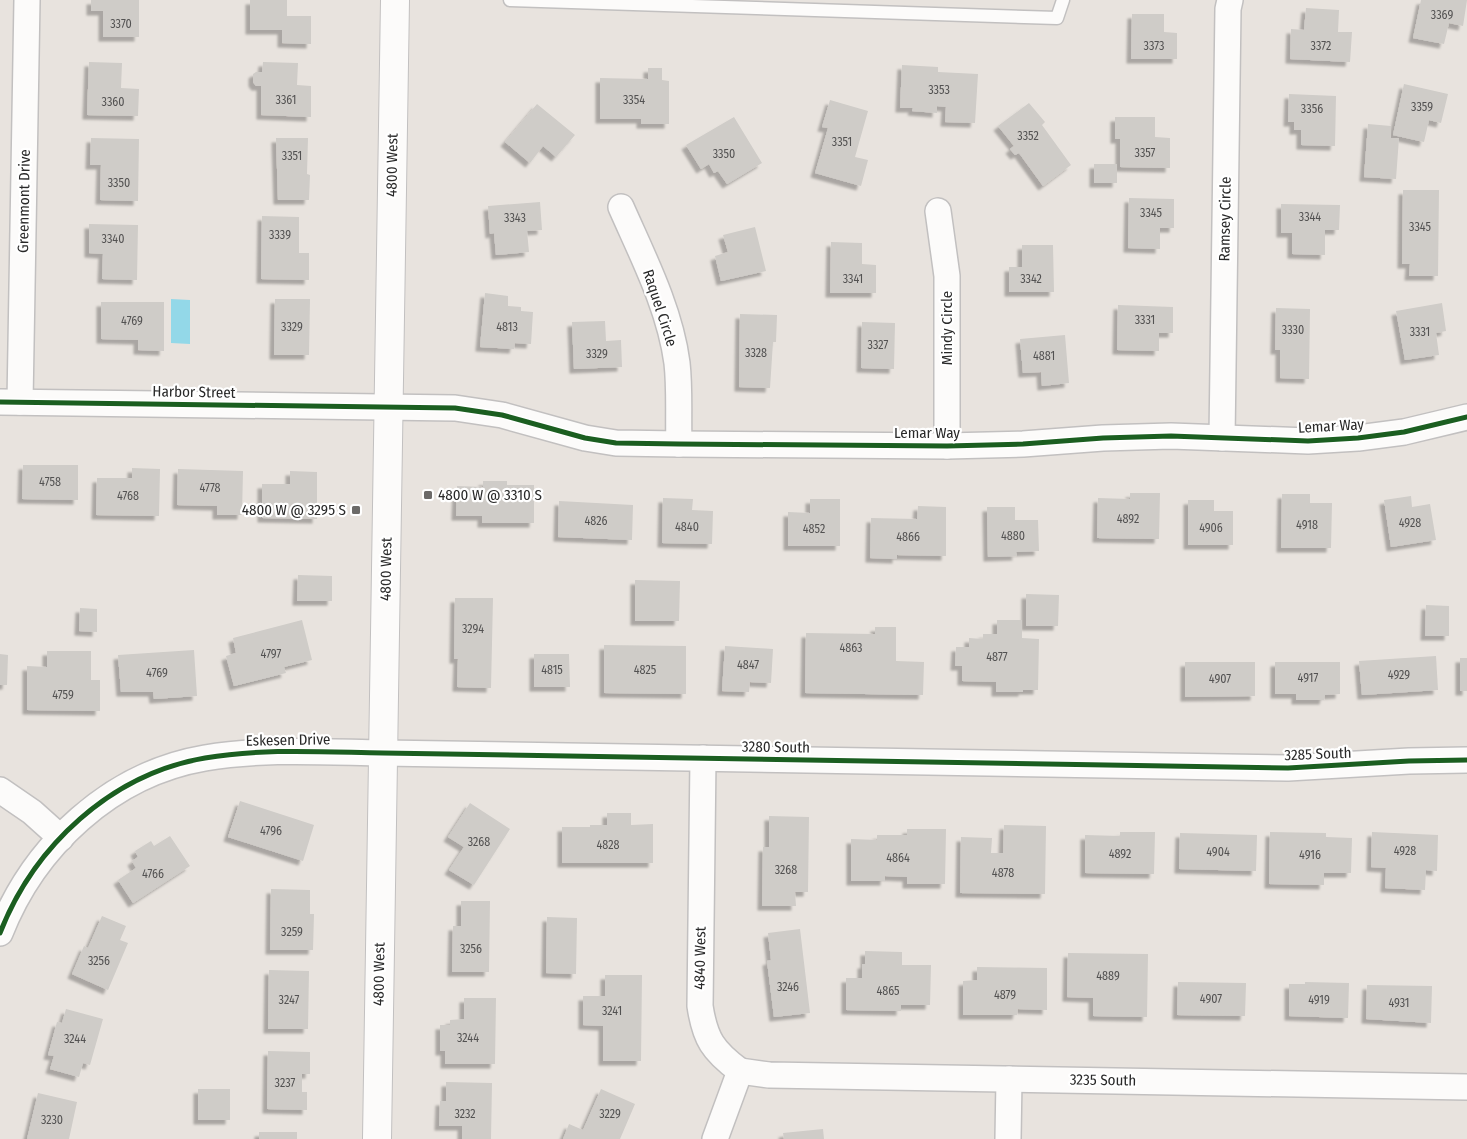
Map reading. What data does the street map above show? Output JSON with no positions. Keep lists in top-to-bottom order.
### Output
{
  "streets": {
    "main road": ["4800 West"],
    "street": [
      "Greenmont Drive",
      "Ramsey Circle",
      "Raquel Circle",
      "Mindy Circle",
      "Harbor Street",
      "Lemar Way",
      "Eskesen Drive",
      "3280 South",
      "3285 South",
      "4840 West",
      "3235 South"
    ]
  },
  "crossings": [
    ["4800 West", "Harbor Street"],
    ["4800 West", "Lemar Way"],
    ["4800 West", "Eskesen Drive"],
    ["4800 West", "3280 South"],
    ["Greenmont Drive", "Harbor Street"],
    ["Ramsey Circle", "Lemar Way"],
    ["Raquel Circle", "Lemar Way"],
    ["Mindy Circle", "Lemar Way"],
    ["Harbor Street", "Lemar Way"],
    ["Eskesen Drive", "3280 South"],
    ["3280 South", "3285 South"],
    ["3280 South", "4840 West"],
    ["4840 West", "3235 South"]
  ],
  "places": {
    "transit": ["4800 W @ 3310 S", "4800 W @ 3295 S"]
  },
  "house_numbers": [
    "3369",
    "3370",
    "3373",
    "3372",
    "3353",
    "3361",
    "3354",
    "3360",
    "3359",
    "3356",
    "3352",
    "3351",
    "3357",
    "3350",
    "3351",
    "3350",
    "3345",
    "3344",
    "3343",
    "3345",
    "3339",
    "3340",
    "3341",
    "3342",
    "3331",
    "4769",
    "3329",
    "4813",
    "3330",
    "3331",
    "3327",
    "3328",
    "3329",
    "4881",
    "4758",
    "4778",
    "4768",
    "4892",
    "4826",
    "4928",
    "4918",
    "4840",
    "4906",
    "4852",
    "4880",
    "4866",
    "3294",
    "4863",
    "4797",
    "4877",
    "4847",
    "4815",
    "4825",
    "4769",
    "4929",
    "4917",
    "4907",
    "4759",
    "4796",
    "3268",
    "4828",
    "4928",
    "4904",
    "4892",
    "4916",
    "4864",
    "3268",
    "4878",
    "4766",
    "3259",
    "3256",
    "3256",
    "4889",
    "3246",
    "4865",
    "4879",
    "4907",
    "3247",
    "4919",
    "4931",
    "3241",
    "3244",
    "3244",
    "3237",
    "3232",
    "3229",
    "3230"
  ]
}
